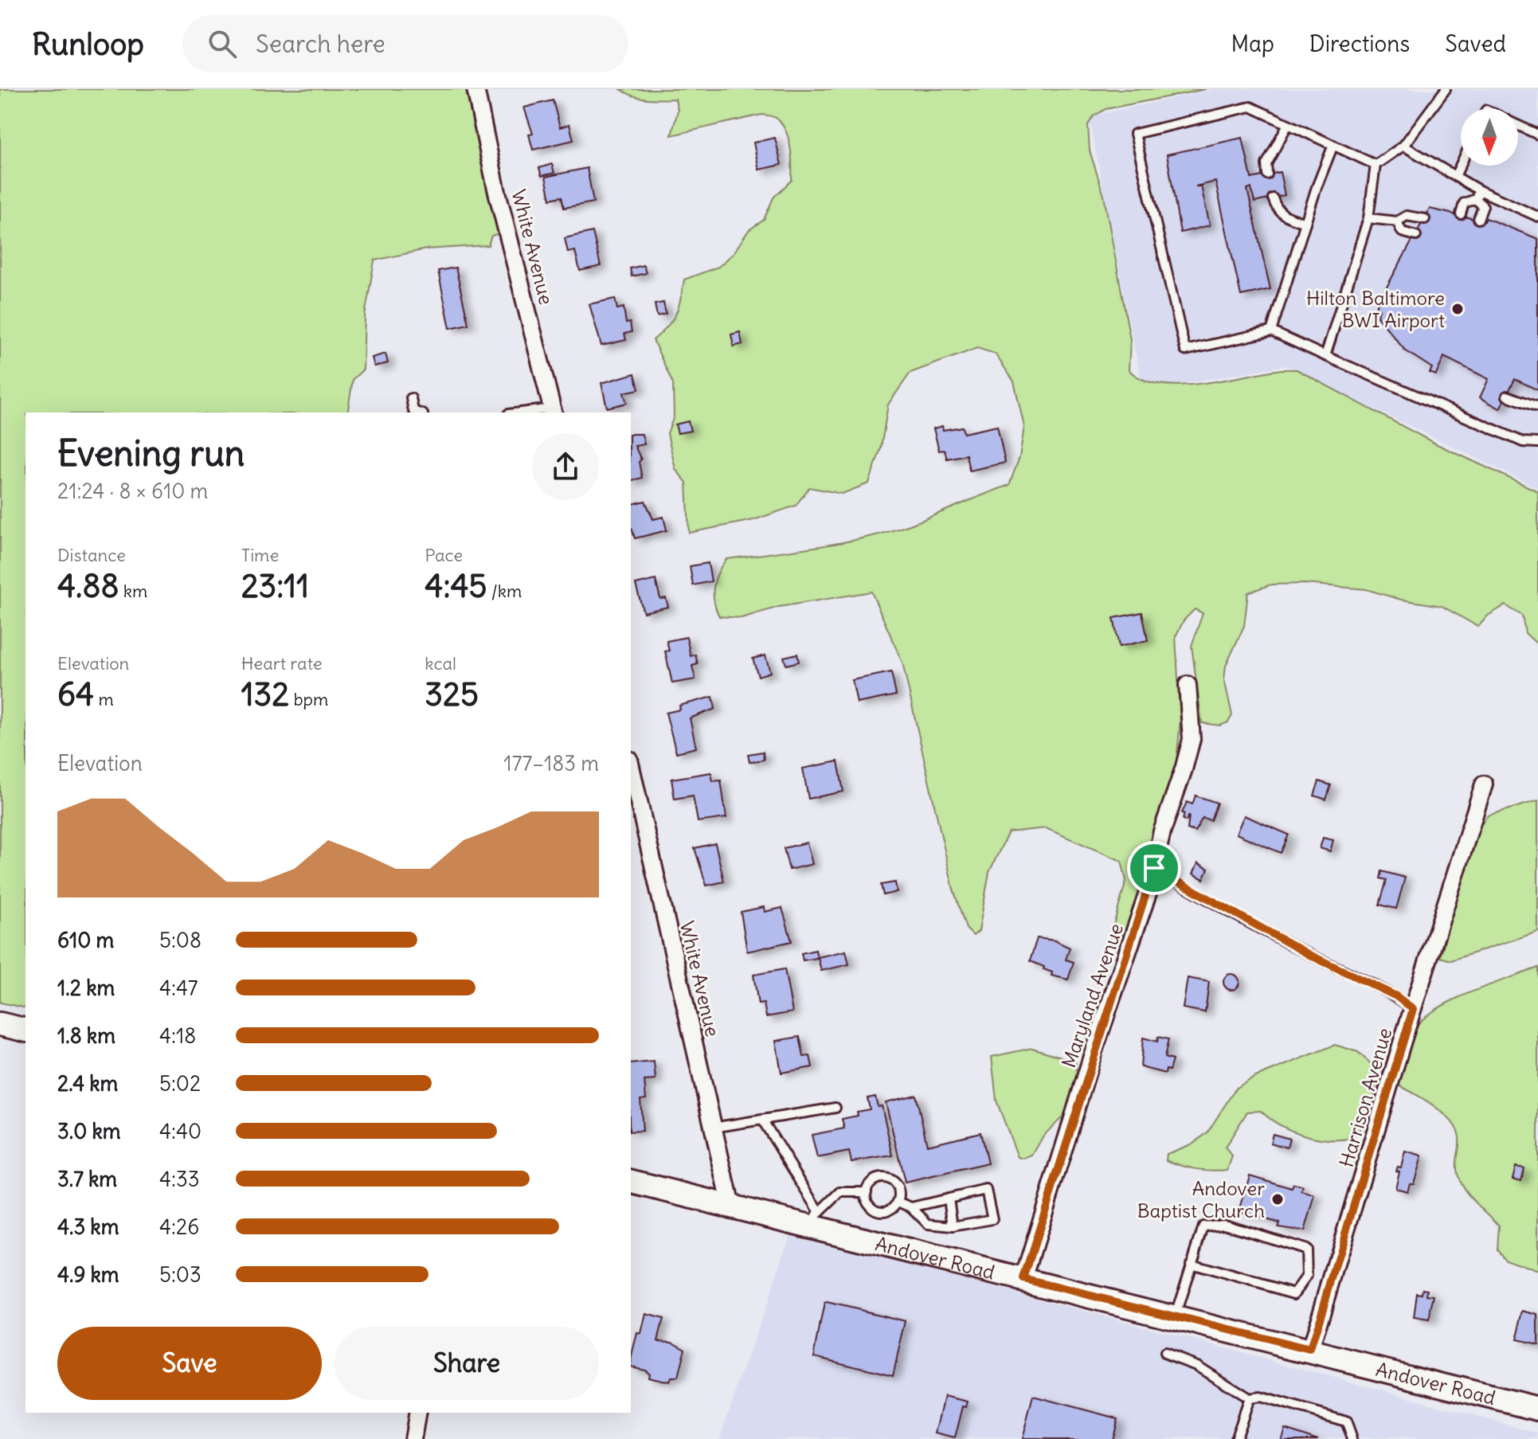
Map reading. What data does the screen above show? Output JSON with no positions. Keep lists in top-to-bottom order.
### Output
{
  "streets": {
    "street": [
      "White Avenue",
      "Maryland Avenue",
      "Harrison Avenue",
      "Andover Road"
    ]
  },
  "crossings": [
    ["White Avenue", "Andover Road"],
    ["Maryland Avenue", "Andover Road"],
    ["Harrison Avenue", "Andover Road"]
  ],
  "places": ["Hilton Baltimore BWI Airport", "Andover Baptist Church"],
  "north": "bottom",
  "page": {
    "header": "Runloop",
    "search": "Search here",
    "nav": ["Map", "Directions", "Saved"],
    "heading": ["Evening run", "21:24 · 8 × 610 m"],
    "stats": [
      ["Distance", "4.88 km"],
      ["Time", "23:11"],
      ["Pace", "4:45 /km"],
      ["Elevation", "64 m"],
      ["Heart rate", "132 bpm"],
      ["kcal", "325"]
    ],
    "chart": ["Elevation", "177–183 m"],
    "list": [
      {
        "name": "610 m",
        "note": "5:08"
      },
      {
        "name": "1.2 km",
        "note": "4:47"
      },
      {
        "name": "1.8 km",
        "note": "4:18"
      },
      {
        "name": "2.4 km",
        "note": "5:02"
      },
      {
        "name": "3.0 km",
        "note": "4:40"
      },
      {
        "name": "3.7 km",
        "note": "4:33"
      },
      {
        "name": "4.3 km",
        "note": "4:26"
      },
      {
        "name": "4.9 km",
        "note": "5:03"
      }
    ],
    "buttons": ["Save", "Share"]
  }
}
